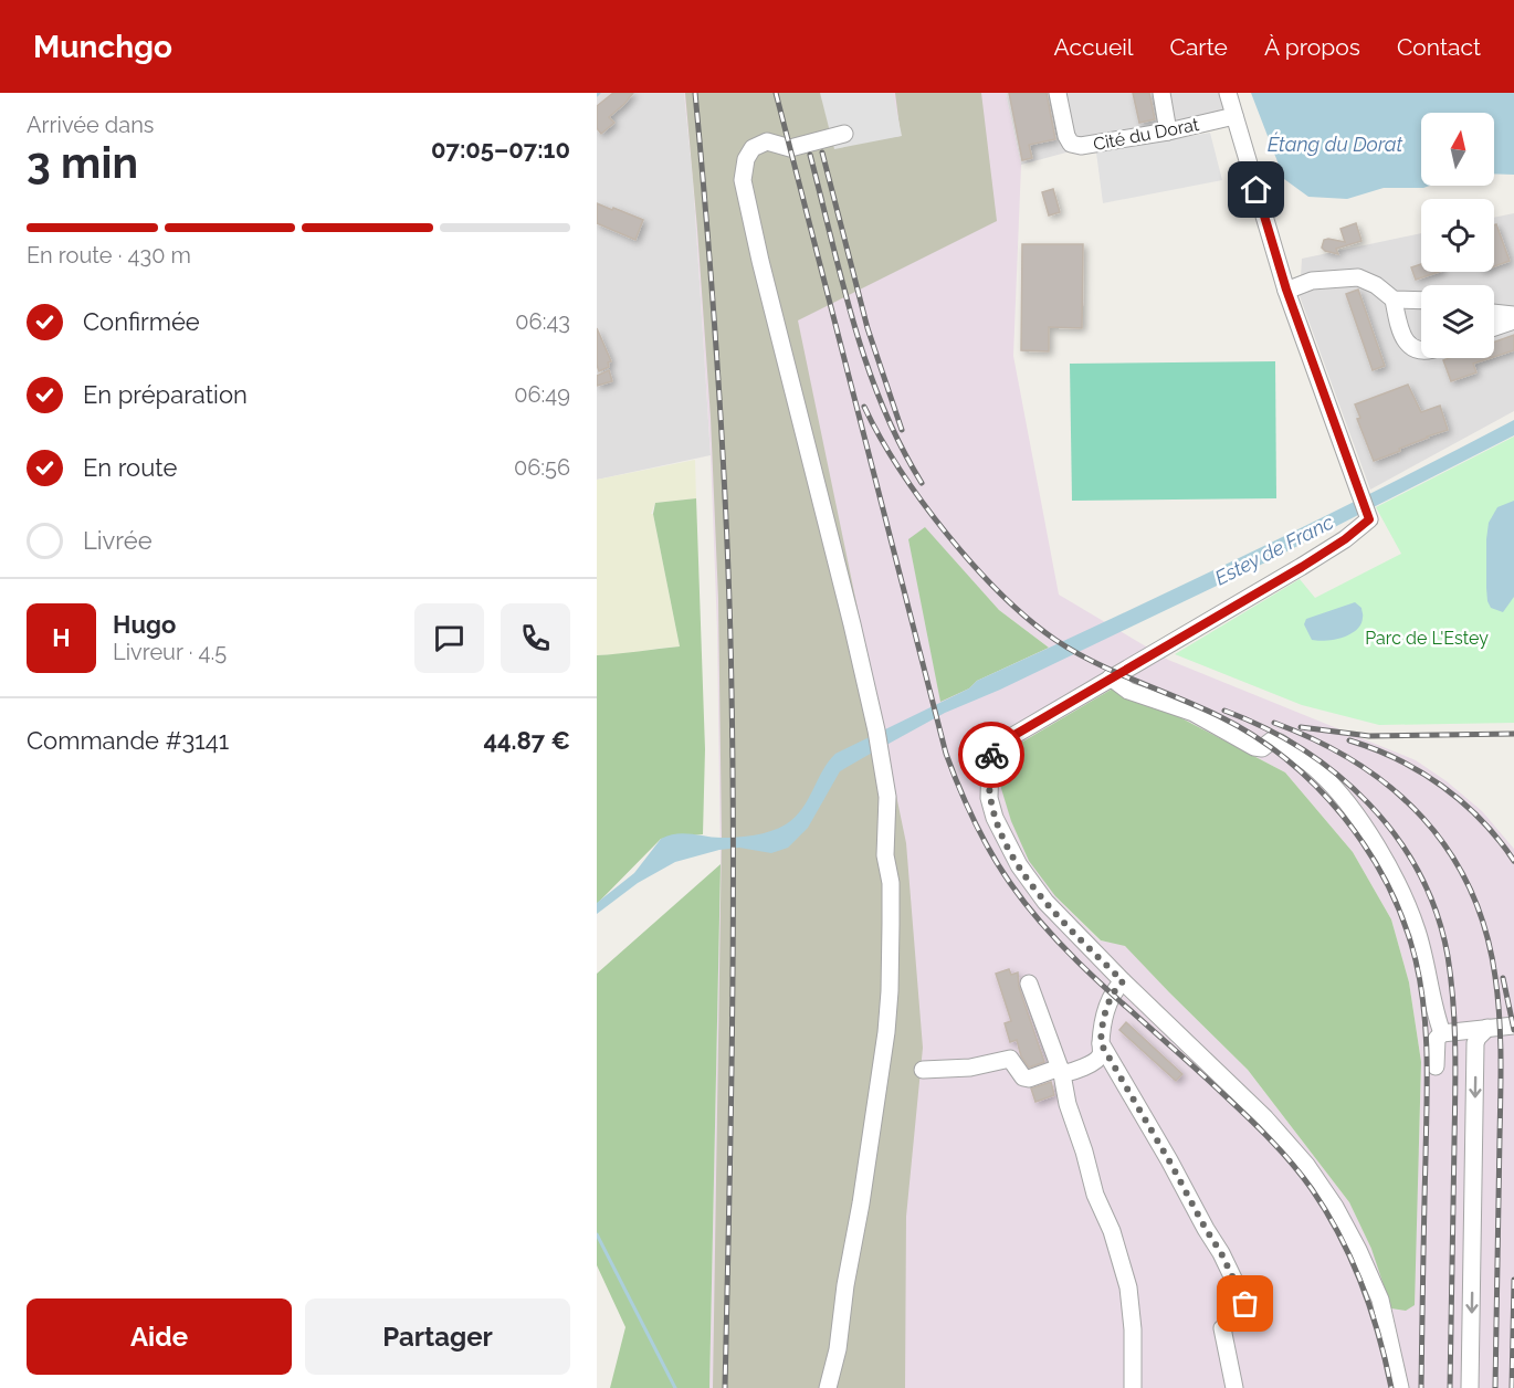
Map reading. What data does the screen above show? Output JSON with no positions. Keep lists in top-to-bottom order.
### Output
{
  "streets": {
    "street": ["Cité du Dorat"]
  },
  "water": ["Étang du Dorat", "Estey de Franc"],
  "parks": ["Parc de L'Estey"],
  "north": "top",
  "page": {
    "header": "Munchgo",
    "nav": [
      "Accueil",
      "Carte",
      "À propos",
      "Contact"
    ],
    "heading": ["3 min", "Arrivée dans", "07:05–07:10"],
    "panel": [
      "Hugo",
      "Livreur · 4.5",
      "Commande #3141",
      "44.87 €"
    ],
    "bar": "En route · 430 m",
    "list": [
      ["Confirmée", "06:43"],
      ["En préparation", "06:49"],
      ["En route", "06:56"],
      "Livrée"
    ],
    "round": "H",
    "buttons": ["Aide", "Partager"]
  }
}
